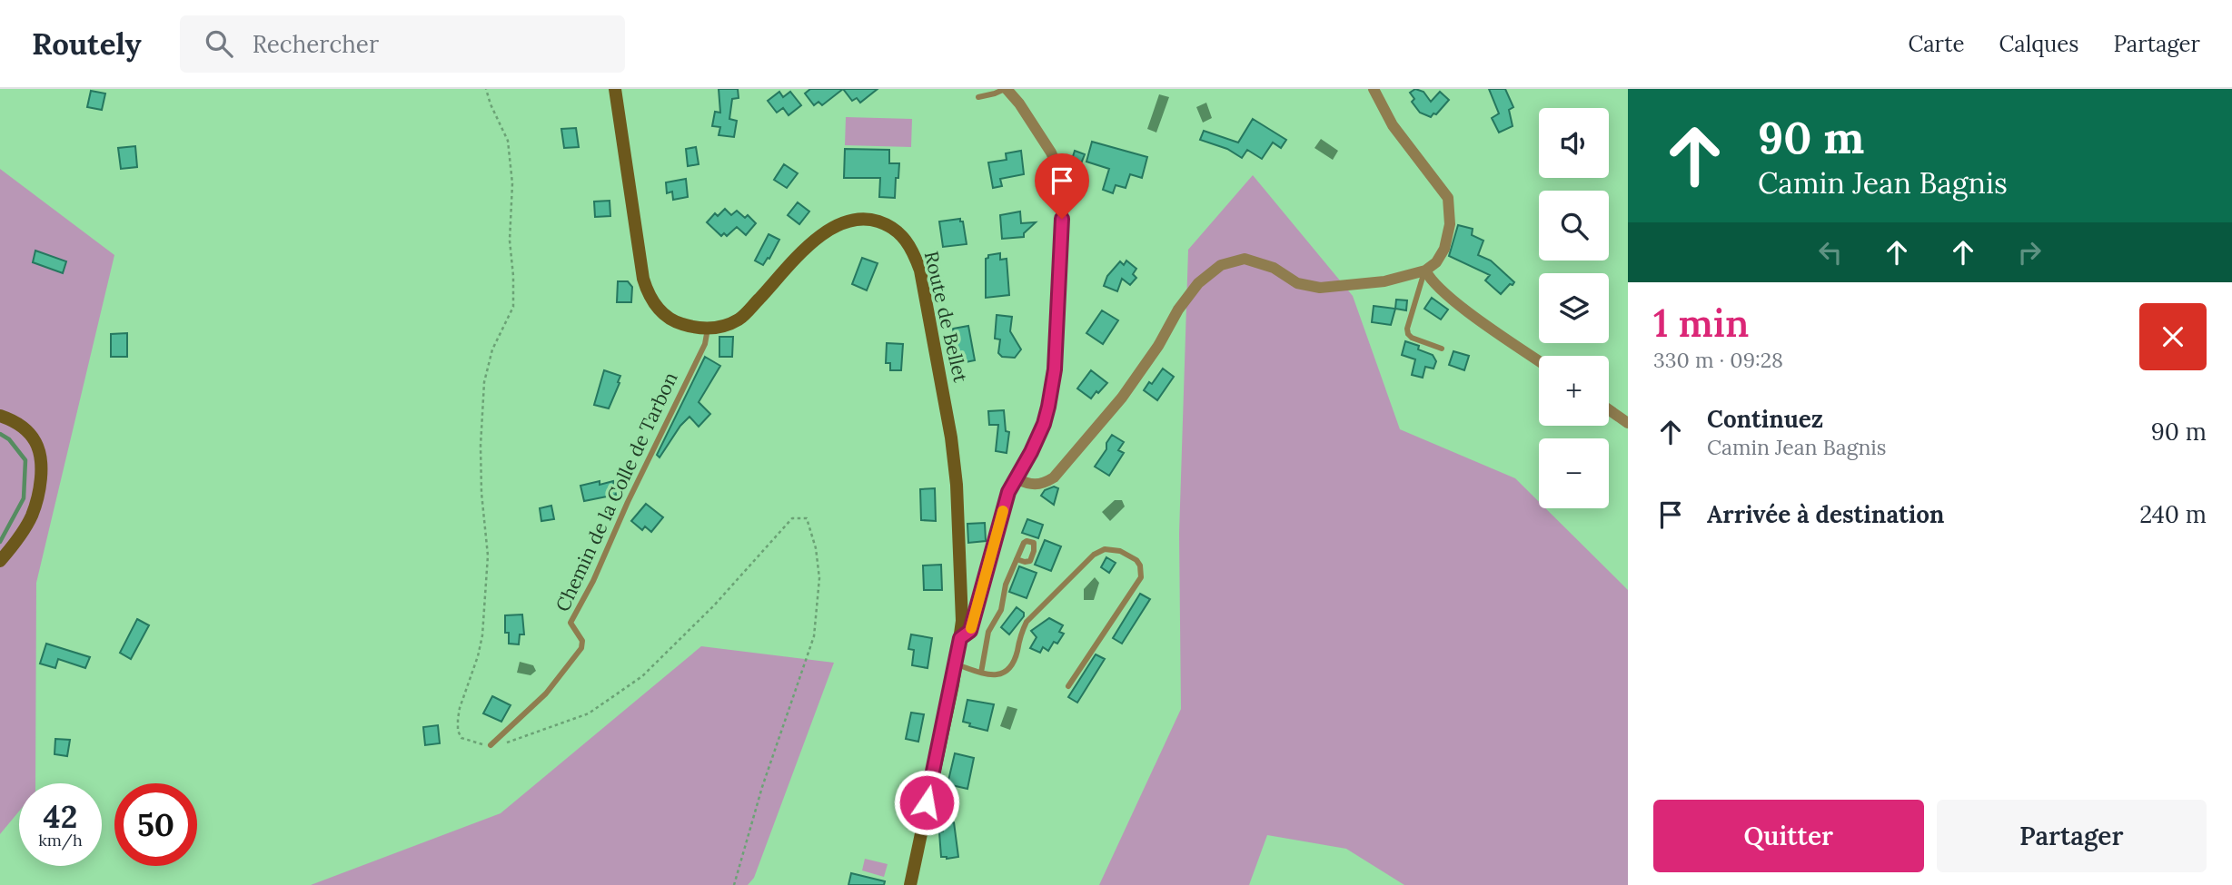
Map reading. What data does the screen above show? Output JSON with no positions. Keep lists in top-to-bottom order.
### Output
{
  "streets": {
    "main road": ["Route de Bellet"],
    "lane": ["Chemin de la Colle de Tarbon"]
  },
  "crossings": [
    ["Route de Bellet", "Chemin de la Colle de Tarbon"]
  ],
  "page": {
    "header": "Routely",
    "search": "Rechercher",
    "nav": ["Carte", "Calques", "Partager"],
    "turn": ["90 m", "Camin Jean Bagnis"],
    "map_buttons": ["+", "−"],
    "heading": ["1 min", "330 m · 09:28"],
    "list": [
      {
        "name": "Continuez",
        "note": "Camin Jean Bagnis",
        "value": "90 m"
      },
      {
        "name": "Arrivée à destination",
        "value": "240 m"
      }
    ],
    "speed": "42 km/h",
    "limit": "50",
    "buttons": ["Quitter", "Partager"]
  }
}
